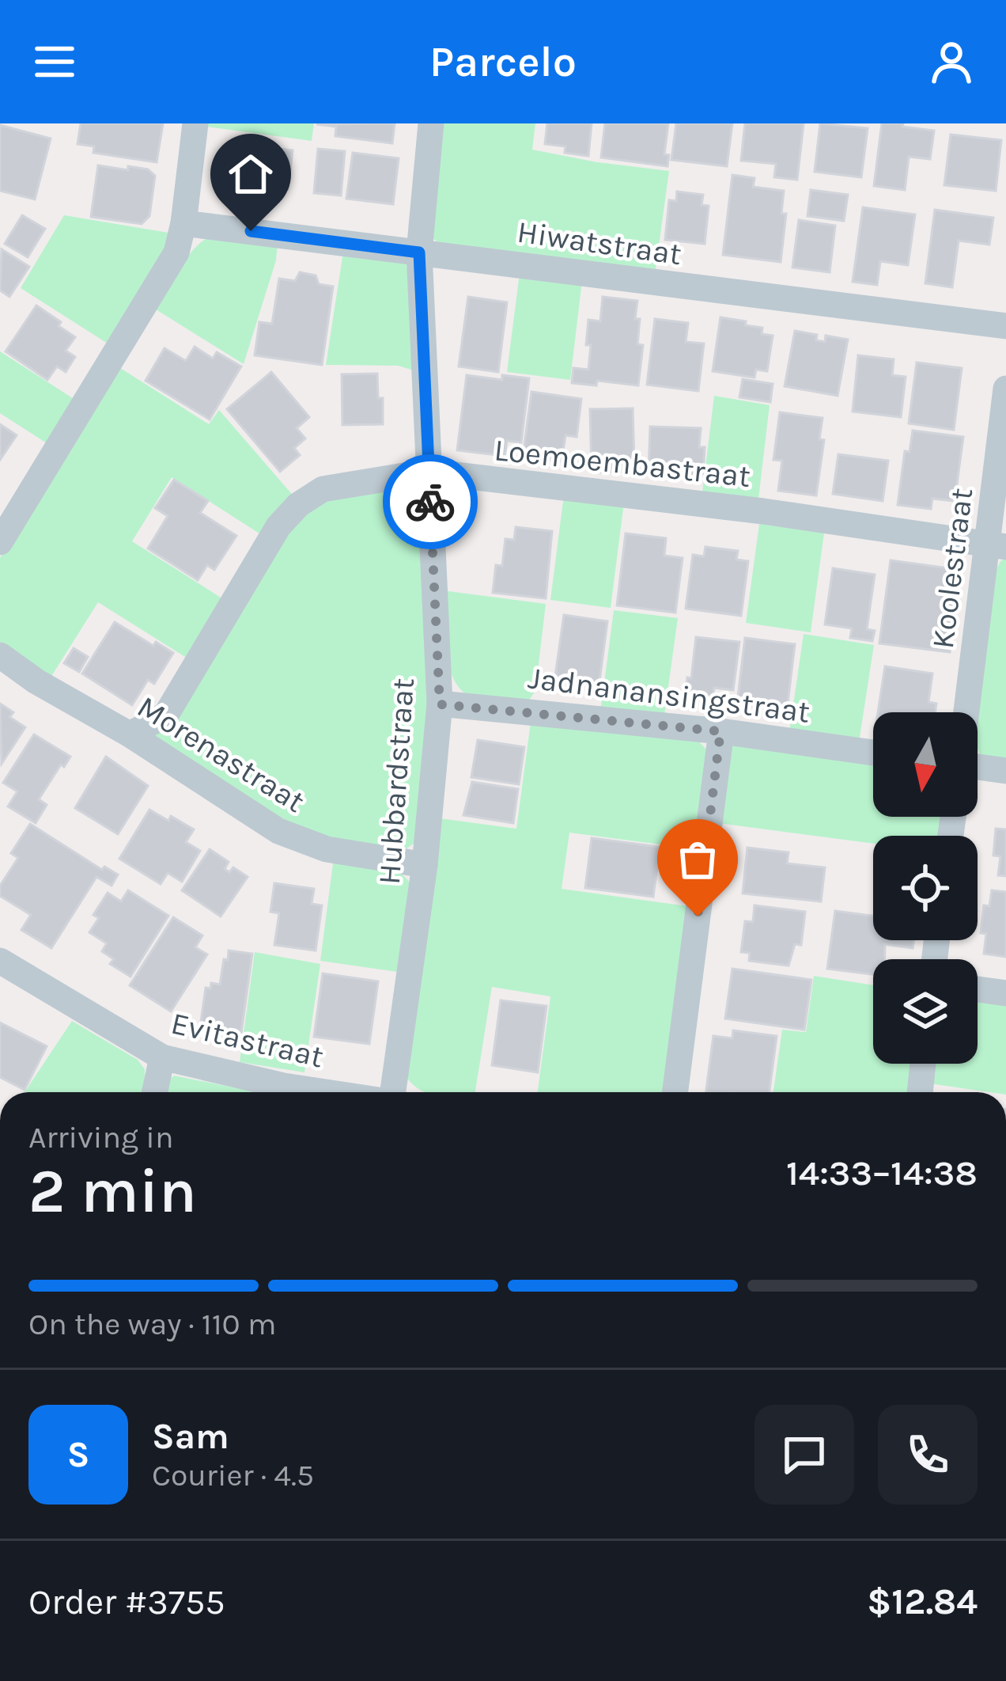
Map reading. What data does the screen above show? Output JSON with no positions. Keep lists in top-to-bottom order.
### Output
{
  "streets": {
    "street": [
      "Hiwatstraat",
      "Loemoembastraat",
      "Koolestraat",
      "Jadnanansingstraat",
      "Morenastraat",
      "Hubbardstraat",
      "Evitastraat"
    ]
  },
  "crossings": [
    ["Hiwatstraat", "Hubbardstraat"],
    ["Loemoembastraat", "Koolestraat"],
    ["Loemoembastraat", "Morenastraat"],
    ["Loemoembastraat", "Hubbardstraat"],
    ["Jadnanansingstraat", "Hubbardstraat"],
    ["Morenastraat", "Hubbardstraat"]
  ],
  "north": "bottom",
  "page": {
    "header": "Parcelo",
    "heading": ["2 min", "Arriving in", "14:33–14:38"],
    "panel": [
      "Sam",
      "Courier · 4.5",
      "Order #3755",
      "$12.84"
    ],
    "bar": "On the way · 110 m",
    "round": "S"
  }
}
